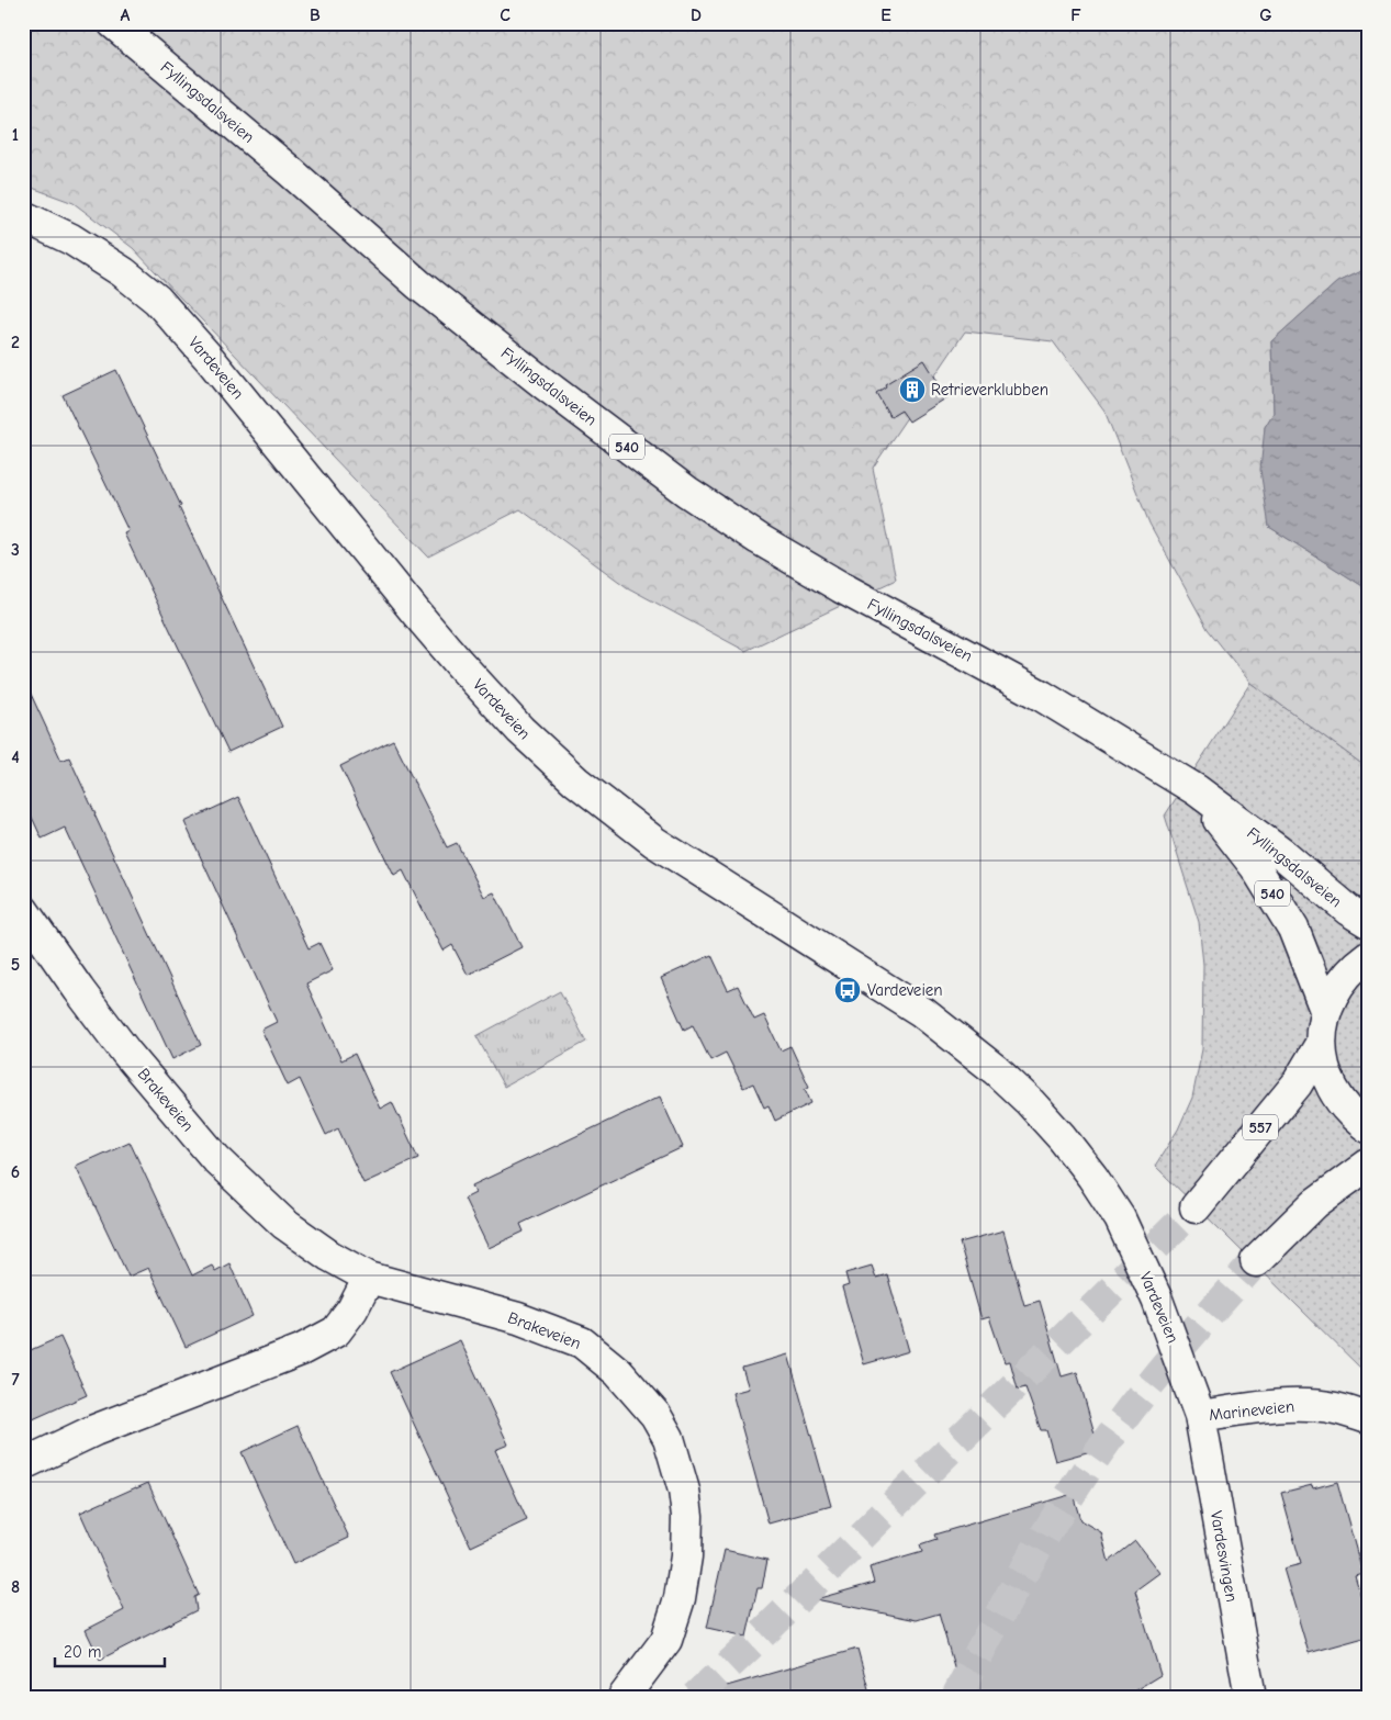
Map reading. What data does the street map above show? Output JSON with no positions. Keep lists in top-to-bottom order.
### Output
{
  "streets": {
    "main road": [
      "Fyllingsdalsveien",
      "Vardeveien",
      "540",
      "Brakeveien",
      "557",
      "Marineveien",
      "Vardesvingen"
    ]
  },
  "crossings": [
    ["Vardeveien", "Marineveien"],
    ["Vardeveien", "Vardesvingen"],
    ["Marineveien", "Vardesvingen"]
  ],
  "places": {
    "building": ["Retrieverklubben"],
    "bus stop": ["Vardeveien"]
  },
  "scale_bar": "20 m",
  "grid": {
    "columns": [
      "A",
      "B",
      "C",
      "D",
      "E",
      "F",
      "G"
    ],
    "rows": [
      "1",
      "2",
      "3",
      "4",
      "5",
      "6",
      "7",
      "8"
    ]
  }
}
